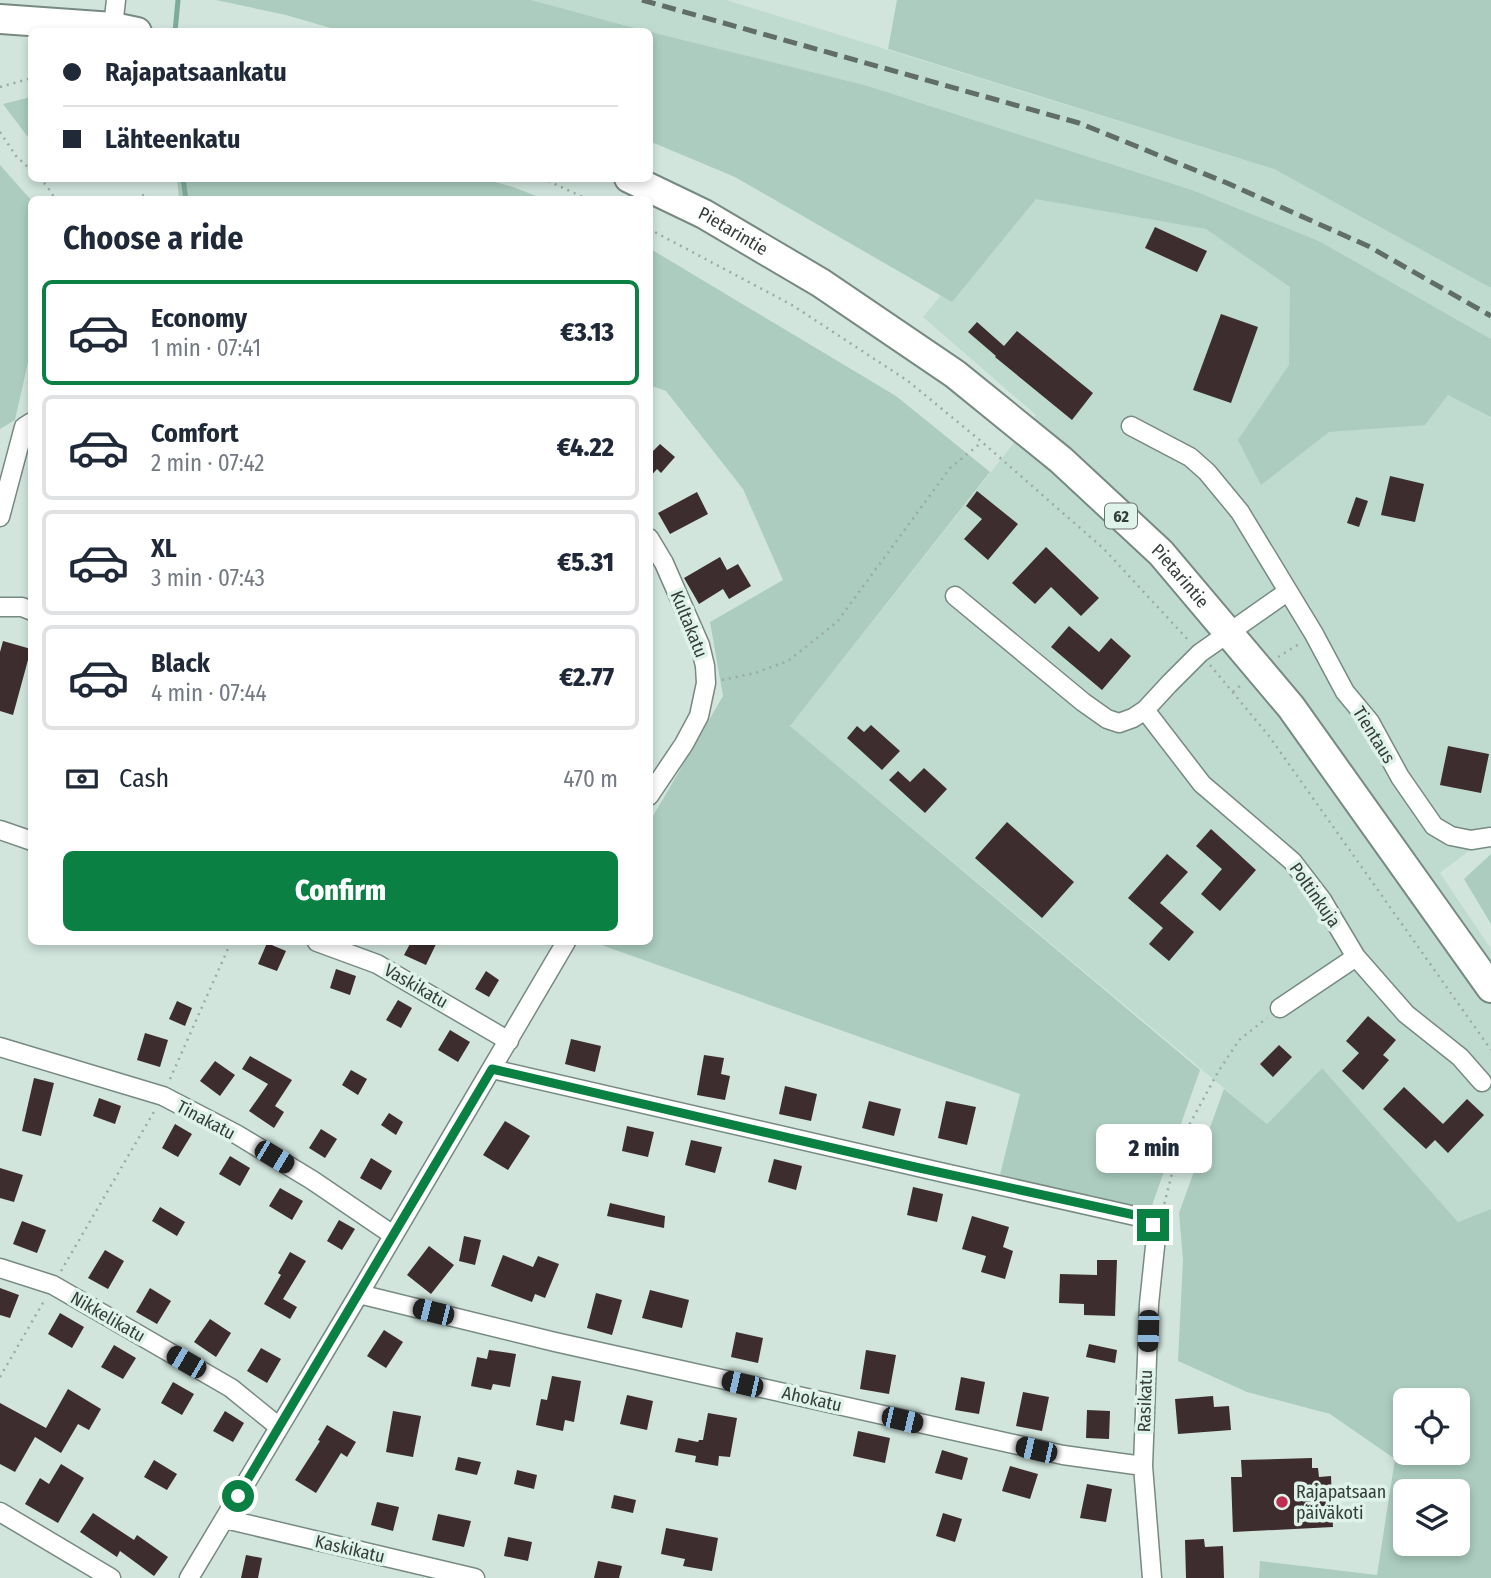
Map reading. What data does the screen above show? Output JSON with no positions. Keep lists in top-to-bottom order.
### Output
{
  "streets": {
    "main road": ["Pietarintie", "62"],
    "street": [
      "Kultakatu",
      "Tientaus",
      "Poltinkuja",
      "Vaskikatu",
      "Tinakatu",
      "Nikkelikatu",
      "Ahokatu",
      "Rasikatu",
      "Kaskikatu"
    ]
  },
  "crossings": [
    ["Ahokatu", "Rasikatu"]
  ],
  "places": ["Rajapatsaan päiväkoti"],
  "page": {
    "banner": ["Rajapatsaankatu", "Lähteenkatu"],
    "heading": "Choose a ride",
    "list": [
      {
        "name": "Economy",
        "note": "1 min · 07:41",
        "value": "€3.13"
      },
      {
        "name": "Comfort",
        "note": "2 min · 07:42",
        "value": "€4.22"
      },
      {
        "name": "XL",
        "note": "3 min · 07:43",
        "value": "€5.31"
      },
      {
        "name": "Black",
        "note": "4 min · 07:44",
        "value": "€2.77"
      }
    ],
    "pay": ["Cash", "470 m"],
    "buttons": "Confirm",
    "bubble": "2 min"
  }
}
